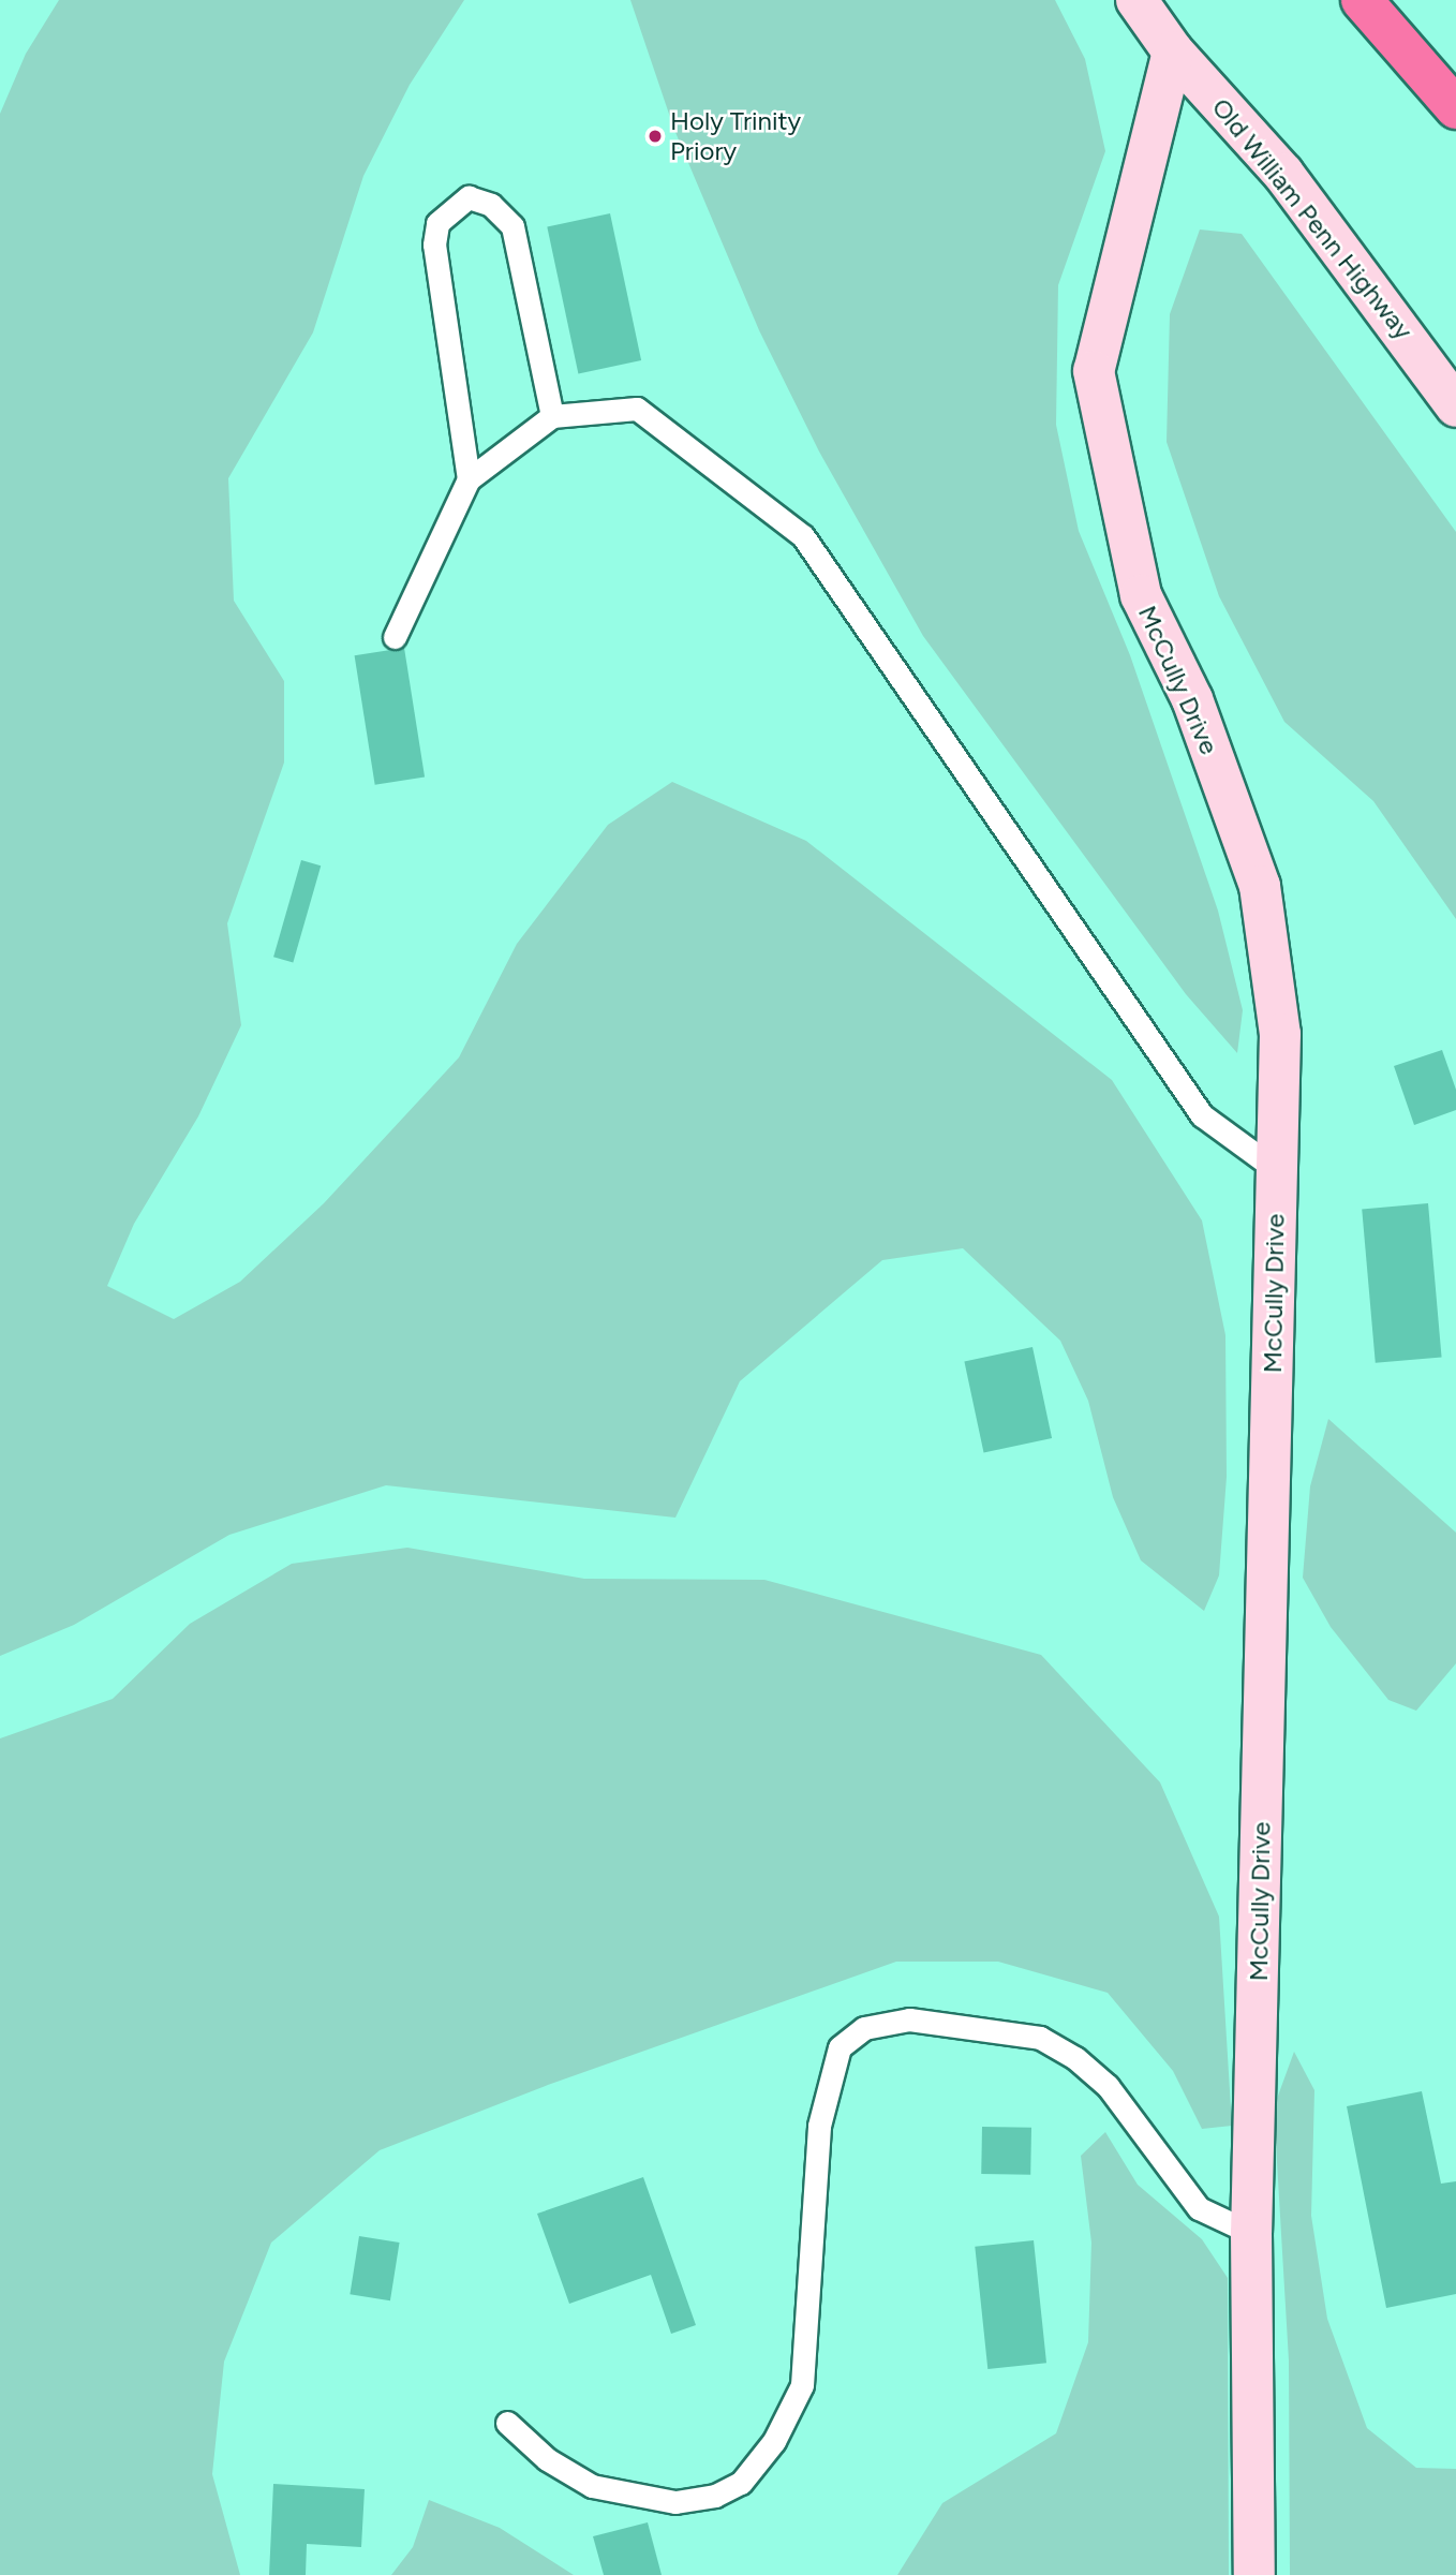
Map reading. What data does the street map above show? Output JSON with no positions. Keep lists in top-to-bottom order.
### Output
{
  "streets": {
    "street": ["Old William Penn Highway", "McCully Drive"]
  },
  "crossings": [
    ["Old William Penn Highway", "McCully Drive"]
  ],
  "places": ["Holy Trinity Priory"]
}
